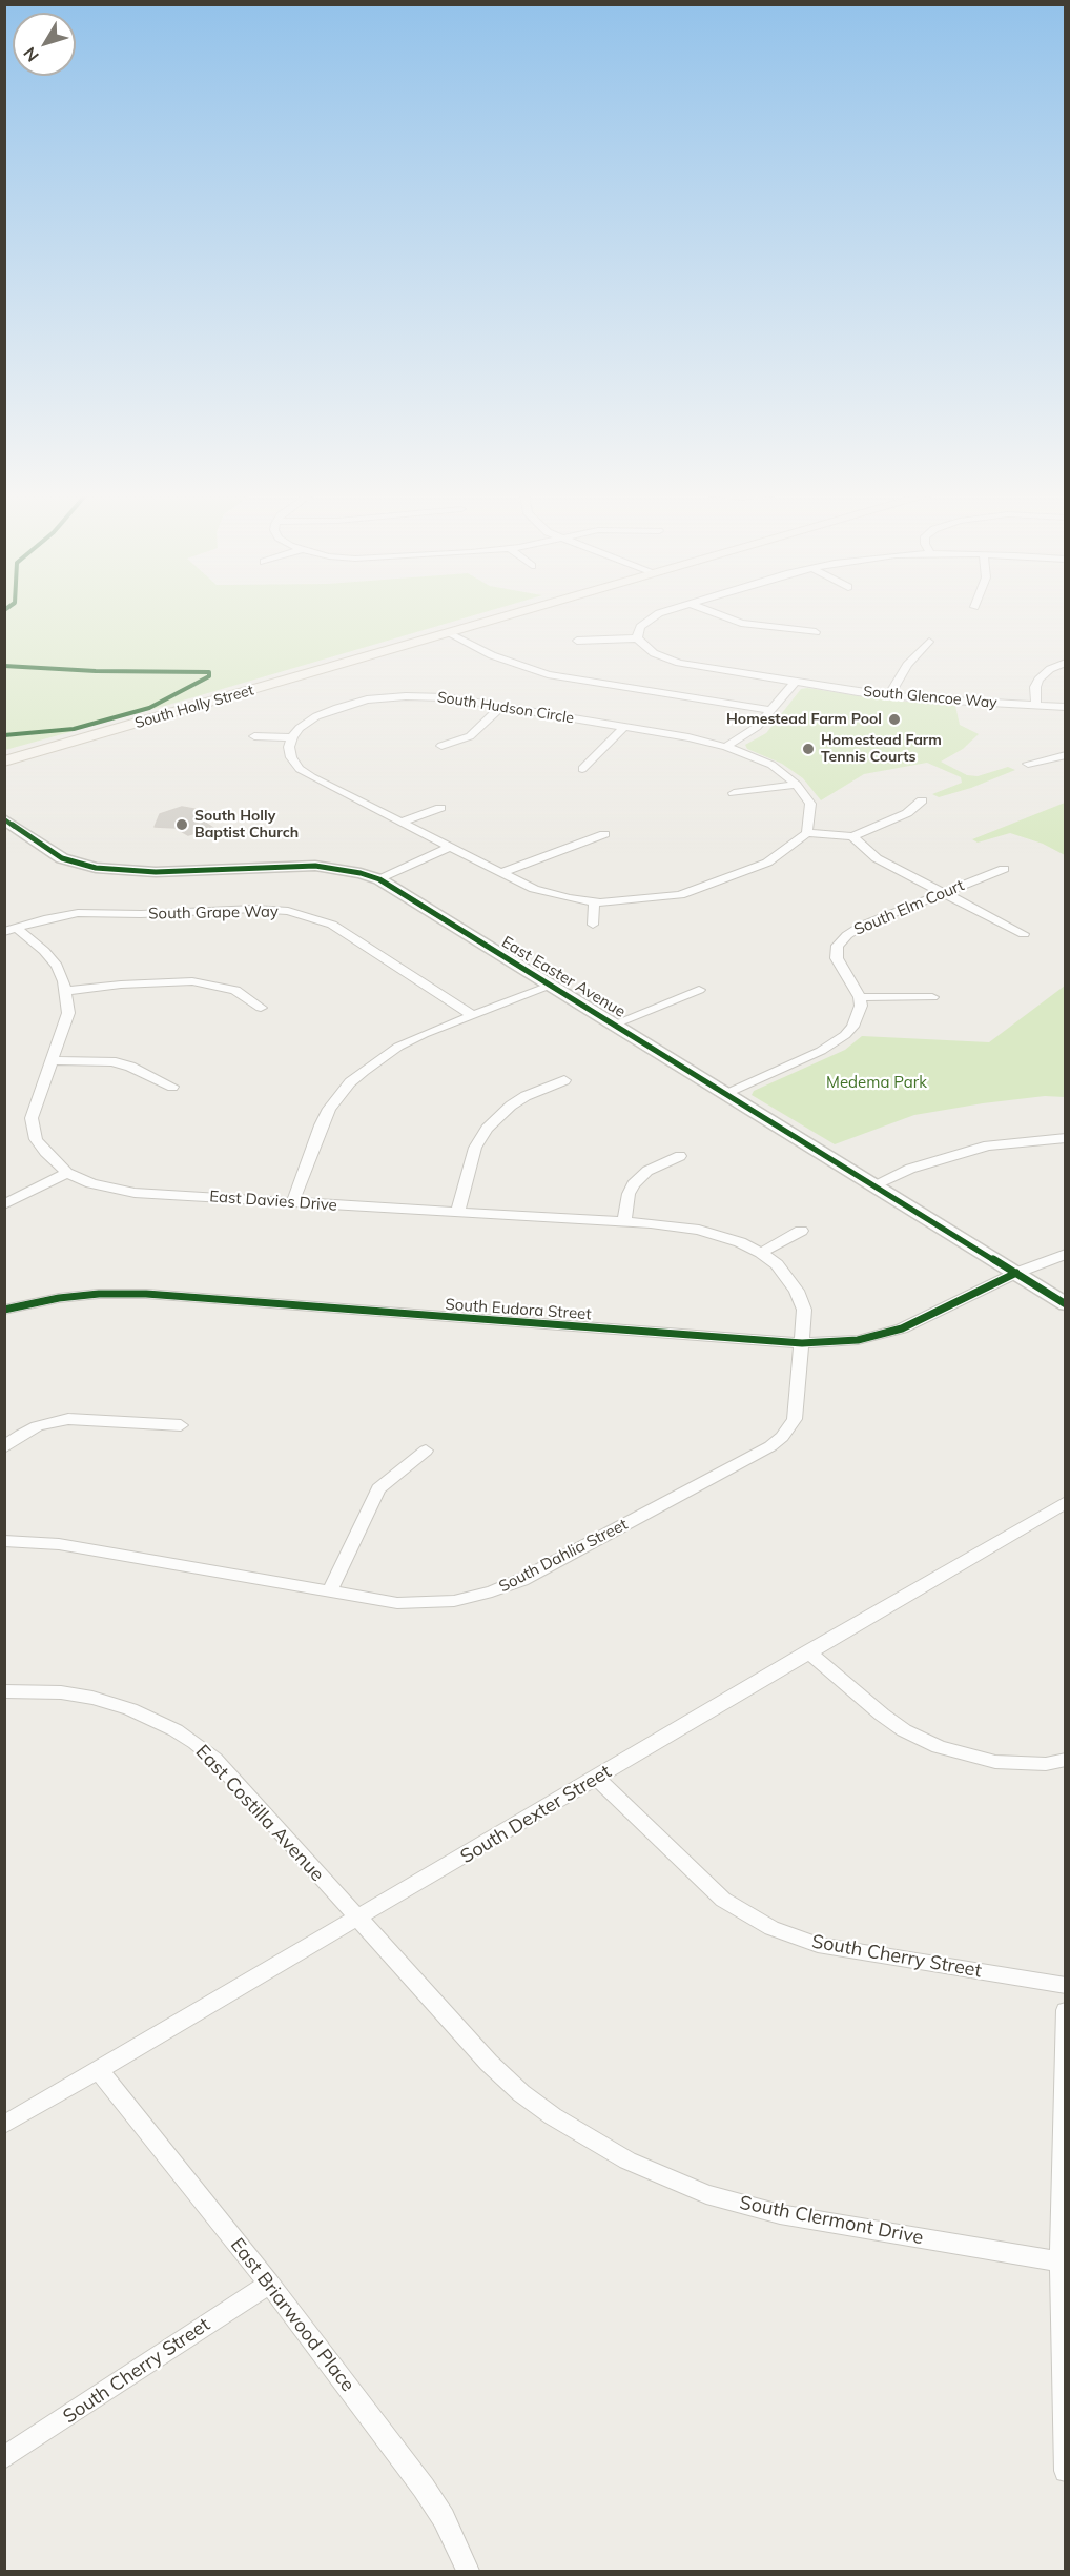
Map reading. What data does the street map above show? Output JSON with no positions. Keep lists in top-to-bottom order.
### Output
{
  "streets": {
    "main road": ["South Holly Street"],
    "street": [
      "South Glencoe Way",
      "South Hudson Circle",
      "South Elm Court",
      "South Grape Way",
      "East Easter Avenue",
      "East Davies Drive",
      "South Eudora Street",
      "South Dahlia Street",
      "East Costilla Avenue",
      "South Dexter Street",
      "South Cherry Street",
      "South Clermont Drive",
      "East Briarwood Place"
    ]
  },
  "crossings": [
    ["South Grape Way", "East Davies Drive"],
    ["East Easter Avenue", "South Eudora Street"],
    ["East Davies Drive", "South Eudora Street"],
    ["East Davies Drive", "South Dahlia Street"],
    ["South Eudora Street", "South Dahlia Street"],
    ["East Costilla Avenue", "South Dexter Street"],
    ["East Costilla Avenue", "South Clermont Drive"],
    ["South Dexter Street", "South Cherry Street"],
    ["South Dexter Street", "South Clermont Drive"],
    ["South Dexter Street", "East Briarwood Place"],
    ["South Cherry Street", "East Briarwood Place"]
  ],
  "parks": ["Medema Park"],
  "places": ["Homestead Farm Pool", "Homestead Farm Tennis Courts", "South Holly Baptist Church"],
  "north": "bottom left"
}
